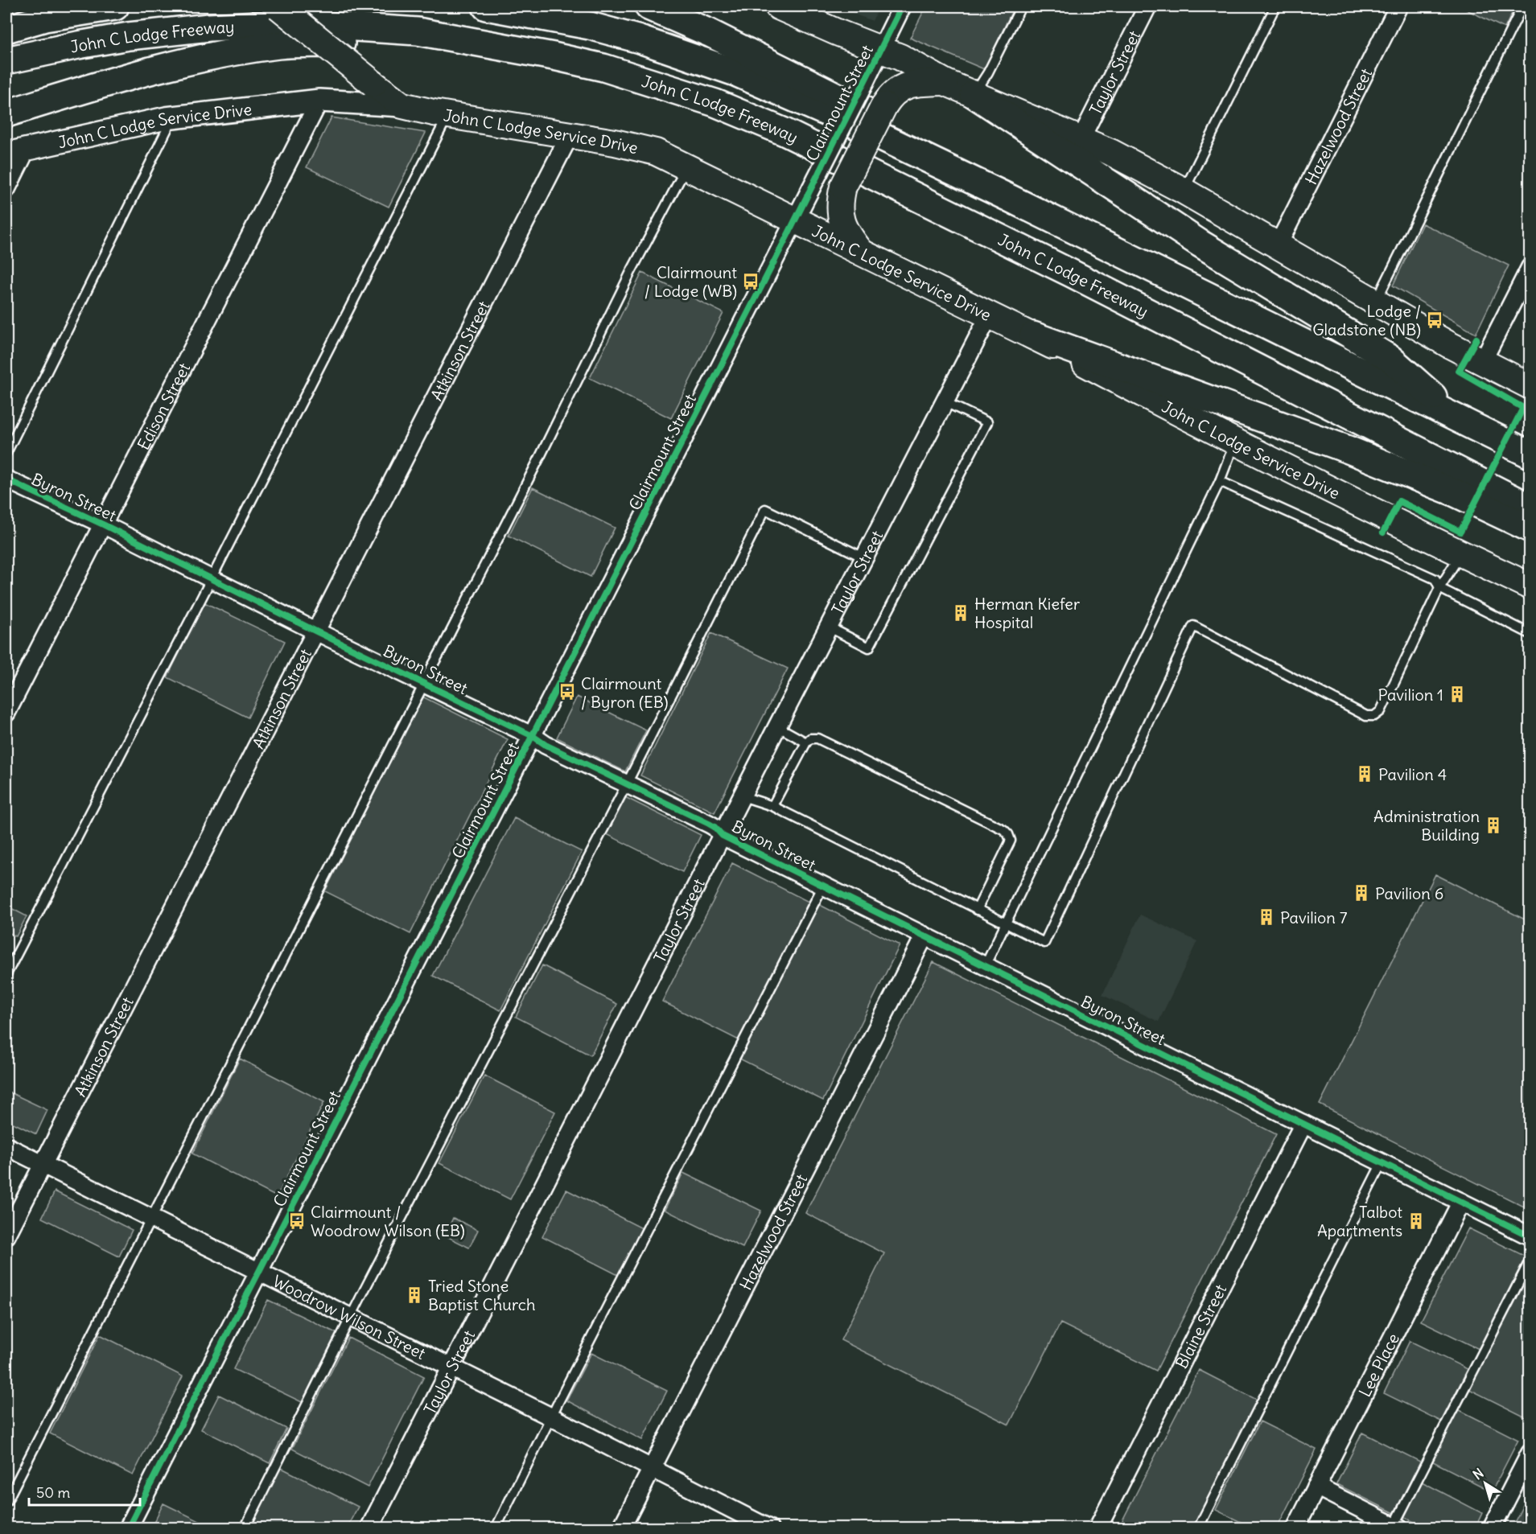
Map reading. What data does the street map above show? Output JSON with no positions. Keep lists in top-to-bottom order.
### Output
{
  "streets": {
    "highway": ["John C Lodge Freeway"],
    "main road": ["John C Lodge Service Drive"],
    "street": [
      "Taylor Street",
      "Clairmount Street",
      "Hazelwood Street",
      "Atkinson Street",
      "Edison Street",
      "Byron Street",
      "Woodrow Wilson Street",
      "Blaine Street",
      "Lee Place"
    ]
  },
  "crossings": [
    ["Taylor Street", "John C Lodge Service Drive"],
    ["Taylor Street", "Byron Street"],
    ["Taylor Street", "Woodrow Wilson Street"],
    ["Clairmount Street", "John C Lodge Service Drive"],
    ["Clairmount Street", "Byron Street"],
    ["Clairmount Street", "Woodrow Wilson Street"],
    ["John C Lodge Service Drive", "Atkinson Street"],
    ["John C Lodge Service Drive", "Edison Street"],
    ["Hazelwood Street", "Byron Street"],
    ["Hazelwood Street", "Woodrow Wilson Street"],
    ["Atkinson Street", "Byron Street"],
    ["Atkinson Street", "Woodrow Wilson Street"],
    ["Edison Street", "Byron Street"],
    ["Byron Street", "Blaine Street"],
    ["Byron Street", "Lee Place"]
  ],
  "places": {
    "bus stop": [
      "Clairmount / Lodge (WB)",
      "Lodge / Gladstone (NB)",
      "Clairmount / Byron (EB)",
      "Clairmount / Woodrow Wilson (EB)"
    ],
    "building": [
      "Herman Kiefer Hospital",
      "Pavilion 1",
      "Pavilion 4",
      "Administration Building",
      "Pavilion 6",
      "Pavilion 7",
      "Talbot Apartments",
      "Tried Stone Baptist Church"
    ]
  },
  "scale_bar": "50 m",
  "north": "top left"
}
